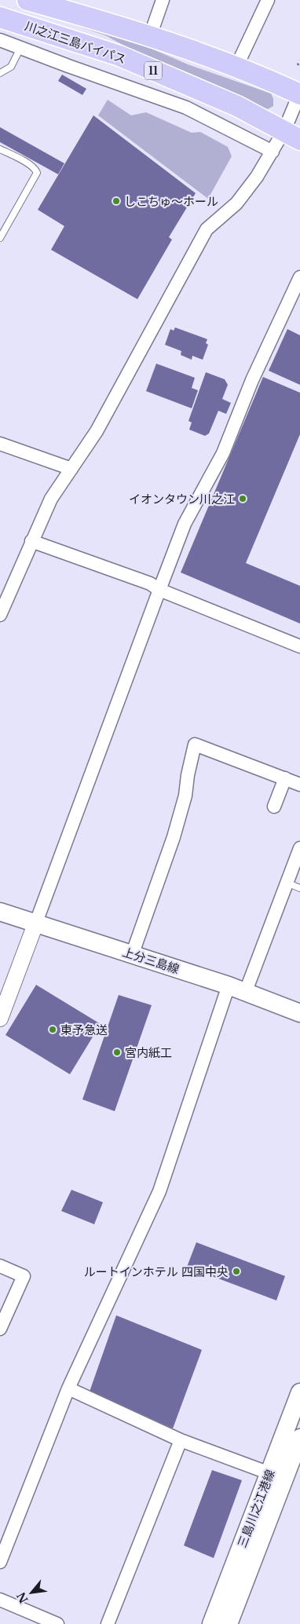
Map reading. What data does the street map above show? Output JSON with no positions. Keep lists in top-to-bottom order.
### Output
{
  "streets": {
    "highway": ["川之江三島バイパス", "11"],
    "main road": ["上分三島線", "三島川之江港線"]
  },
  "places": [
    "しこちゅ～ホール",
    "イオンタウン川之江",
    "東予急送",
    "宮内紙工",
    "ルートインホテル 四国中央"
  ],
  "north": "bottom left"
}
